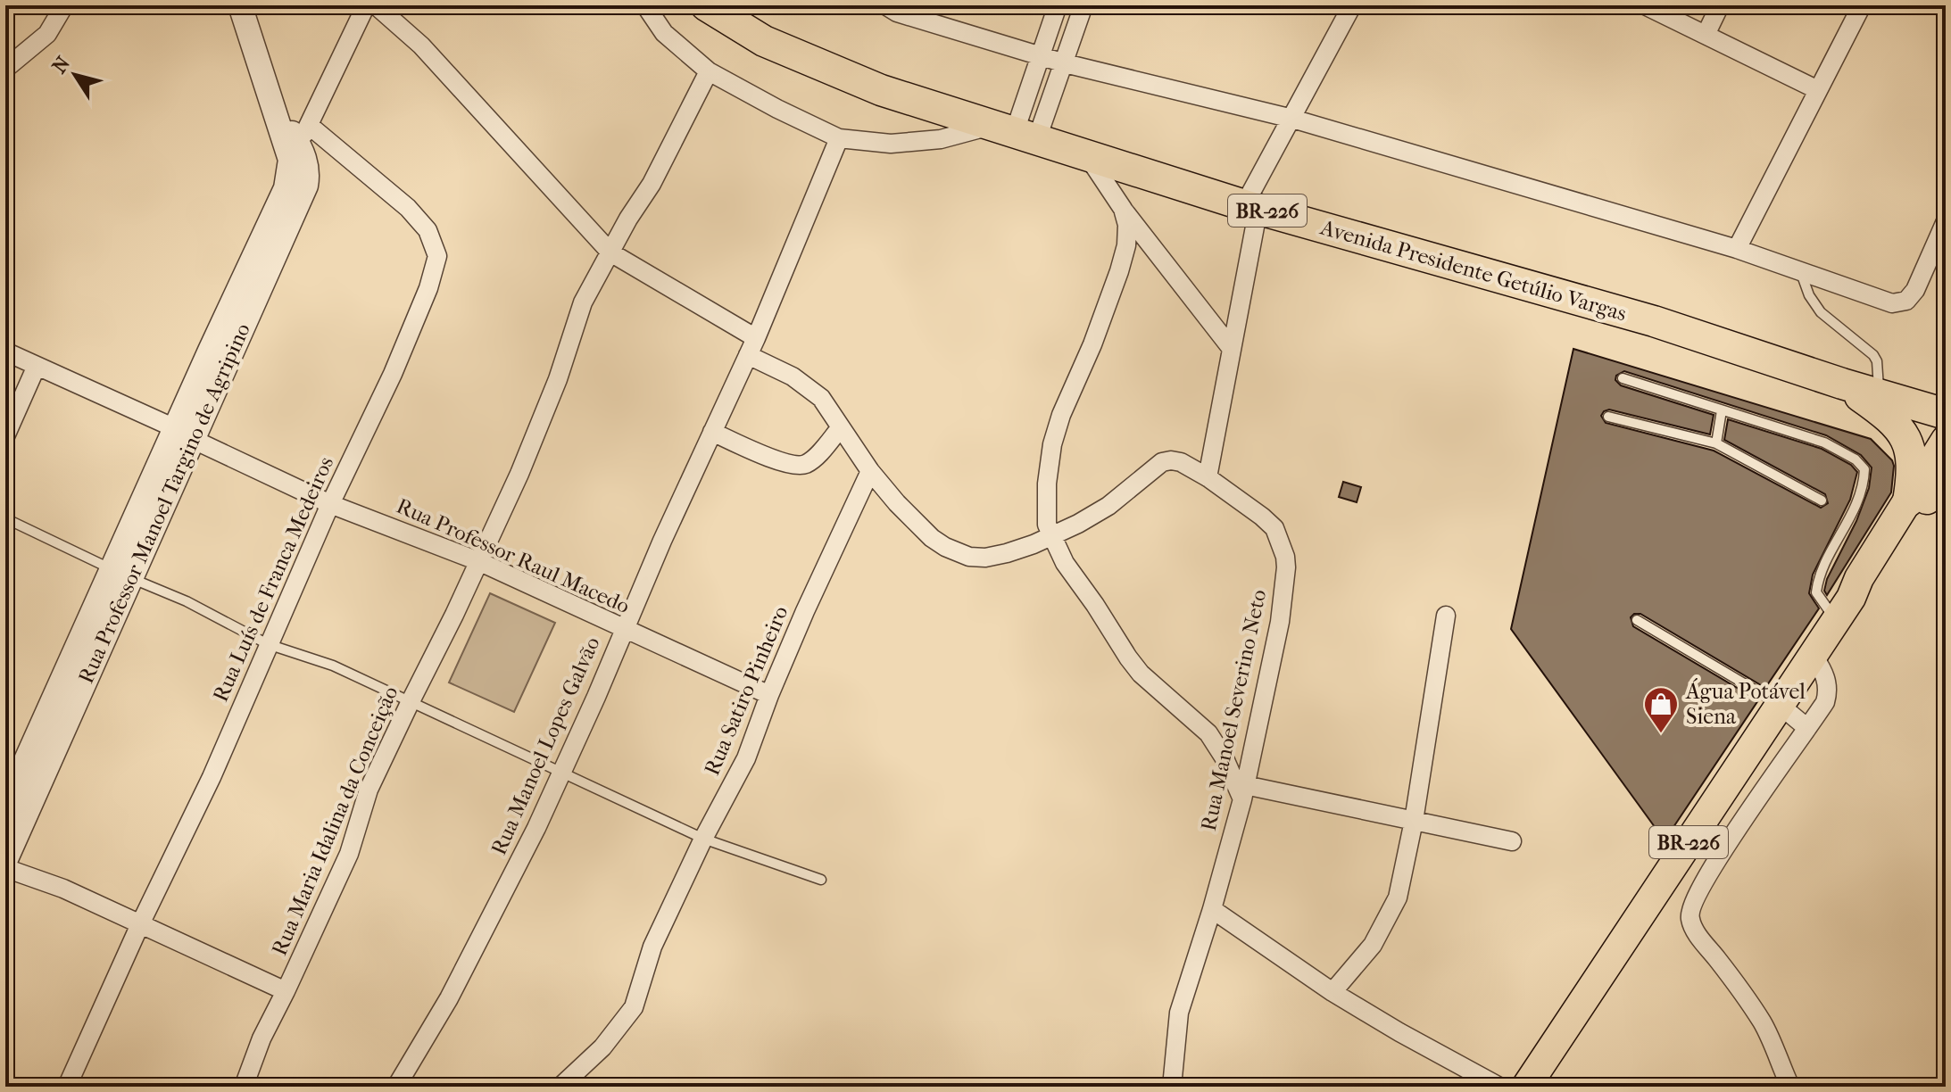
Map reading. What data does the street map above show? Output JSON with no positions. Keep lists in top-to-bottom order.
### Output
{
  "streets": {
    "highway": ["BR-226", "Avenida Presidente Getúlio Vargas"],
    "street": [
      "Rua Professor Manoel Targino de Agripino",
      "Rua Professor Raul Macedo",
      "Rua Luís de Franca Medeiros",
      "Rua Satiro Pinheiro",
      "Rua Manoel Severino Neto",
      "Rua Manoel Lopes Galvão",
      "Rua Maria Idalina da Conceição"
    ]
  },
  "crossings": [
    ["BR-226", "Avenida Presidente Getúlio Vargas"],
    ["Rua Professor Manoel Targino de Agripino", "Rua Professor Raul Macedo"],
    ["Rua Professor Manoel Targino de Agripino", "Rua Luís de Franca Medeiros"],
    ["Rua Professor Raul Macedo", "Rua Luís de Franca Medeiros"],
    ["Rua Professor Raul Macedo", "Rua Satiro Pinheiro"],
    ["Rua Professor Raul Macedo", "Rua Manoel Lopes Galvão"],
    ["Rua Professor Raul Macedo", "Rua Maria Idalina da Conceição"],
    ["Rua Satiro Pinheiro", "Rua Manoel Severino Neto"],
    ["Rua Manoel Severino Neto", "Rua Manoel Lopes Galvão"],
    ["Rua Manoel Severino Neto", "Rua Maria Idalina da Conceição"]
  ],
  "places": {
    "shop": ["Água Potável Siena"]
  },
  "north": "top left"
}
